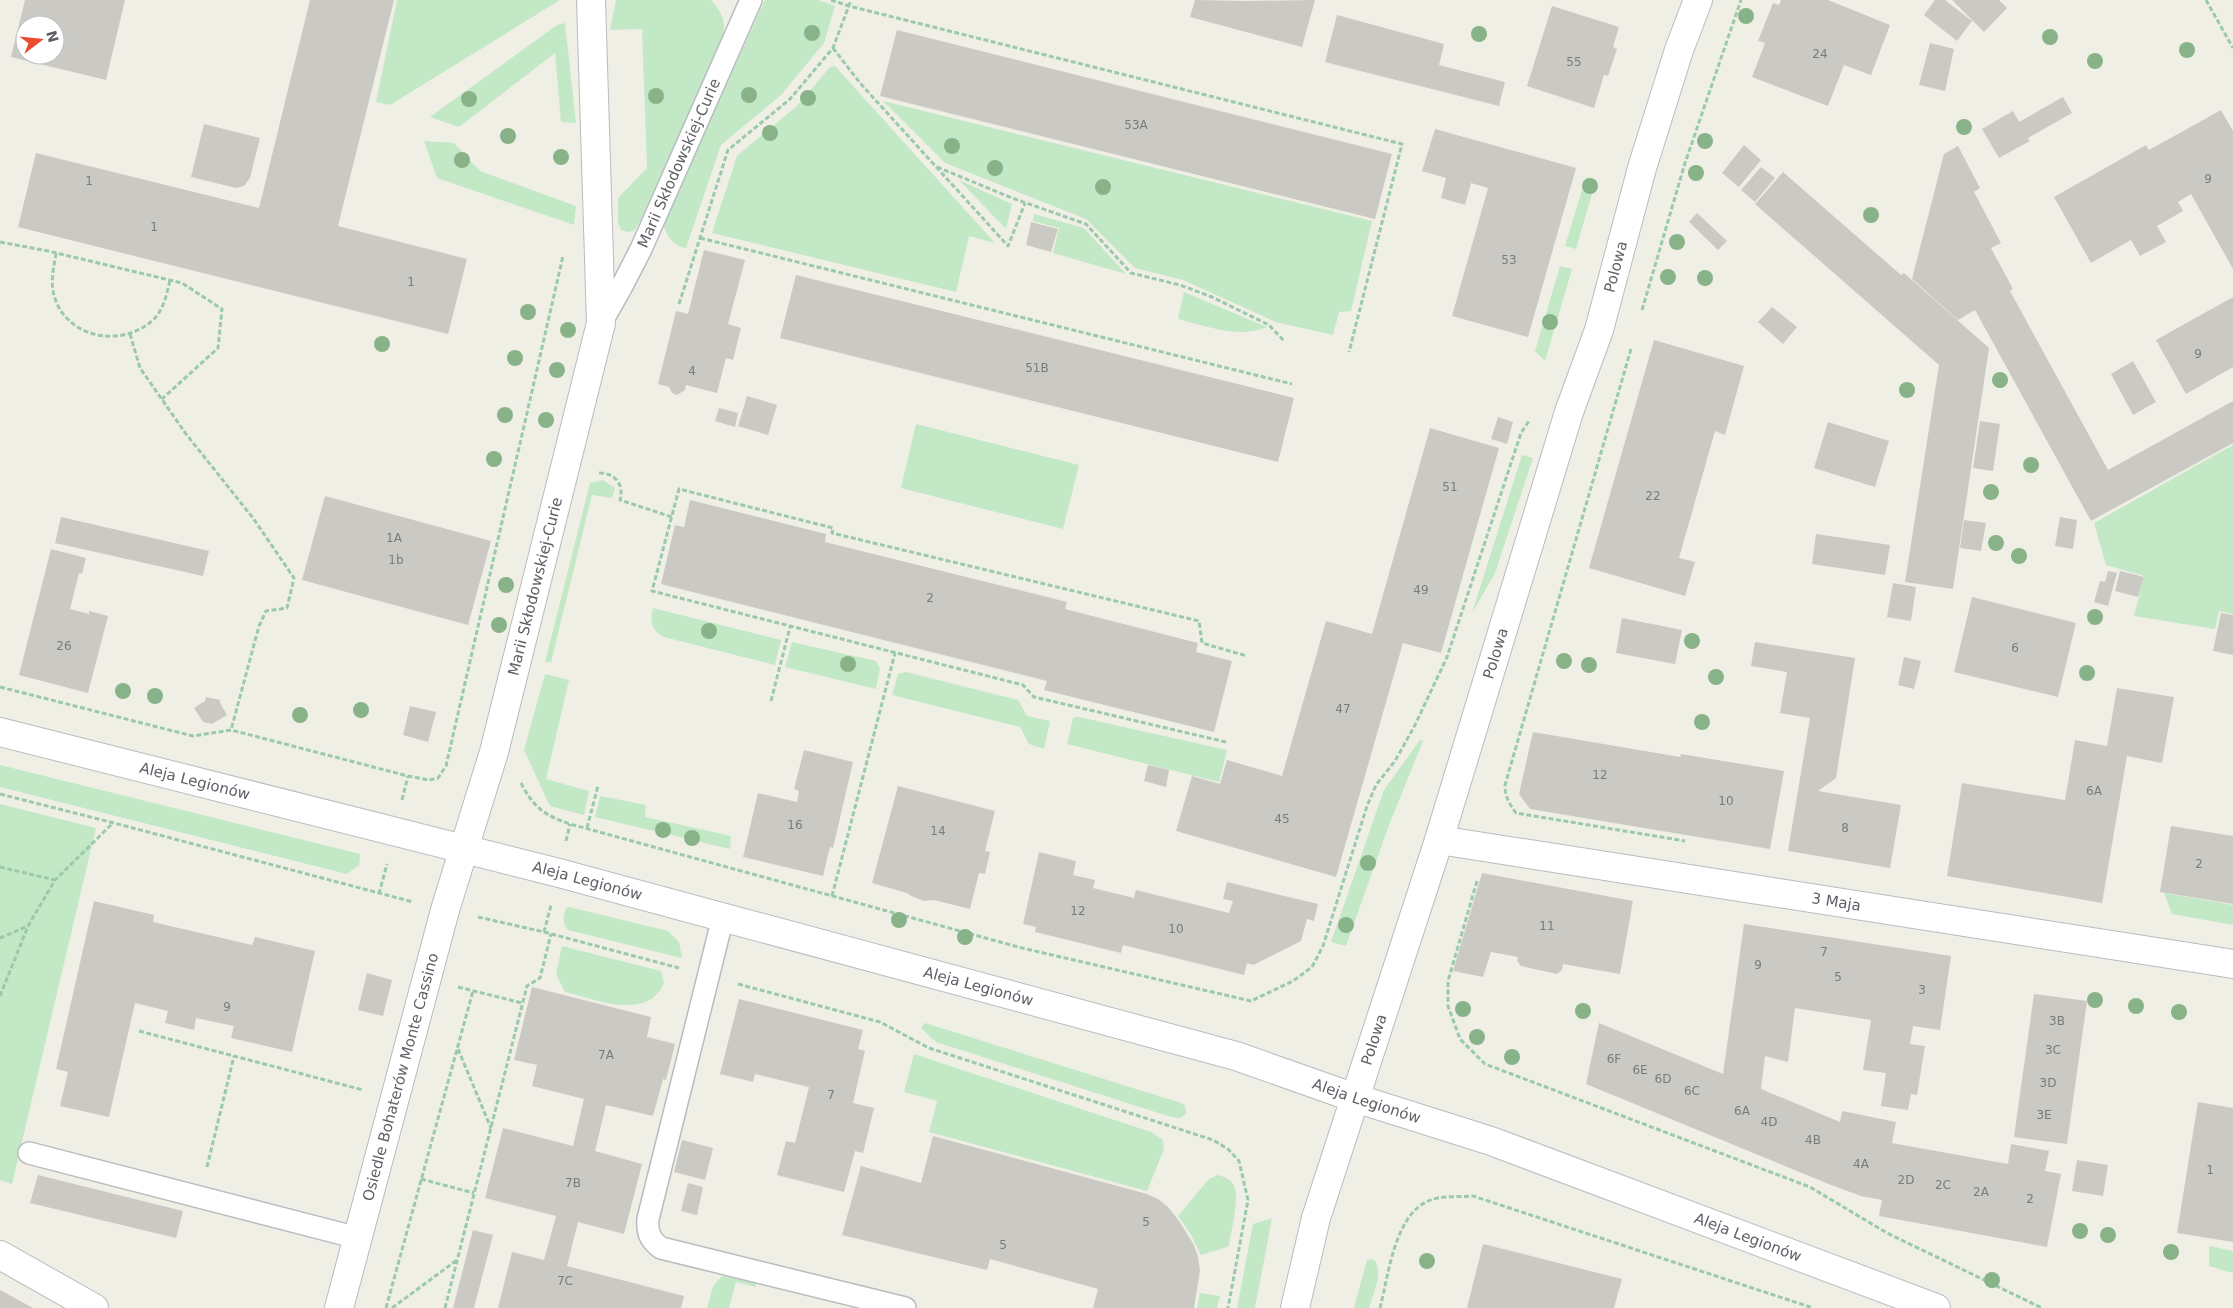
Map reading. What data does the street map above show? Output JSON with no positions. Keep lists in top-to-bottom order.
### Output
{
  "streets": {
    "street": [
      "Marii Skłodowskiej-Curie",
      "Polowa",
      "Aleja Legionów",
      "3 Maja",
      "Osiedle Bohaterów Monte Cassino"
    ]
  },
  "crossings": [
    ["Marii Skłodowskiej-Curie", "Aleja Legionów"],
    ["Marii Skłodowskiej-Curie", "Osiedle Bohaterów Monte Cassino"],
    ["Polowa", "Aleja Legionów"],
    ["Polowa", "3 Maja"],
    ["Aleja Legionów", "Osiedle Bohaterów Monte Cassino"]
  ],
  "house_numbers": [
    "24",
    "55",
    "53A",
    "9",
    "1",
    "1",
    "53",
    "1",
    "9",
    "51B",
    "4",
    "51",
    "22",
    "1A",
    "1b",
    "49",
    "2",
    "26",
    "6",
    "47",
    "12",
    "6A",
    "10",
    "45",
    "16",
    "8",
    "14",
    "2",
    "12",
    "11",
    "10",
    "7",
    "9",
    "5",
    "3",
    "9",
    "3B",
    "3C",
    "7A",
    "6F",
    "6E",
    "6D",
    "3D",
    "6C",
    "7",
    "6A",
    "3E",
    "4D",
    "4B",
    "4A",
    "1",
    "2D",
    "7B",
    "2C",
    "2A",
    "2",
    "5",
    "5",
    "7C"
  ],
  "north": "right"
}
